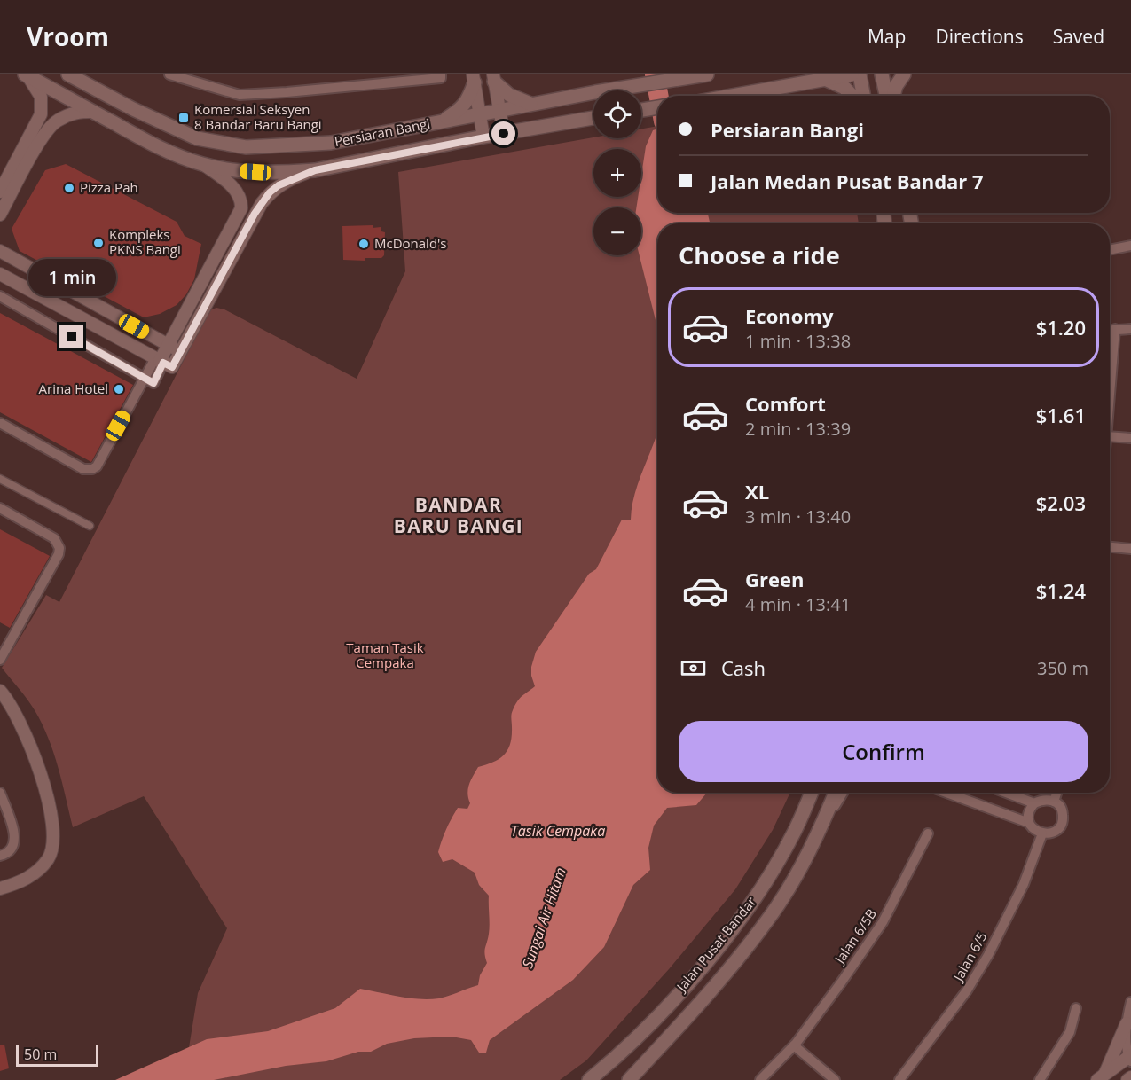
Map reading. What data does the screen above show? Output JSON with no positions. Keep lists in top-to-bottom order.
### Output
{
  "streets": {
    "main road": ["Persiaran Bangi", "Jalan Pusat Bandar"],
    "street": ["Jalan 6/5B", "Jalan 6/5"]
  },
  "districts": ["BANDAR BARU BANGI"],
  "water": ["Tasik Cempaka", "Sungai Air Hitam"],
  "parks": ["Taman Tasik Cempaka"],
  "places": {
    "transit": ["Komersial Seksyen 8 Bandar Baru Bangi"],
    "other": [
      "Pizza Pah",
      "Kompleks PKNS Bangi",
      "McDonald's",
      "Arina Hotel"
    ]
  },
  "scale_bar": "50 m",
  "page": {
    "header": "Vroom",
    "nav": ["Map", "Directions", "Saved"],
    "map_buttons": ["+", "−"],
    "banner": ["Persiaran Bangi", "Jalan Medan Pusat Bandar 7"],
    "heading": "Choose a ride",
    "bubble": "1 min",
    "list": [
      {
        "name": "Economy",
        "note": "1 min · 13:38",
        "value": "$1.20"
      },
      {
        "name": "Comfort",
        "note": "2 min · 13:39",
        "value": "$1.61"
      },
      {
        "name": "XL",
        "note": "3 min · 13:40",
        "value": "$2.03"
      },
      {
        "name": "Green",
        "note": "4 min · 13:41",
        "value": "$1.24"
      }
    ],
    "pay": ["Cash", "350 m"],
    "buttons": "Confirm",
    "scale": "50 m"
  }
}
